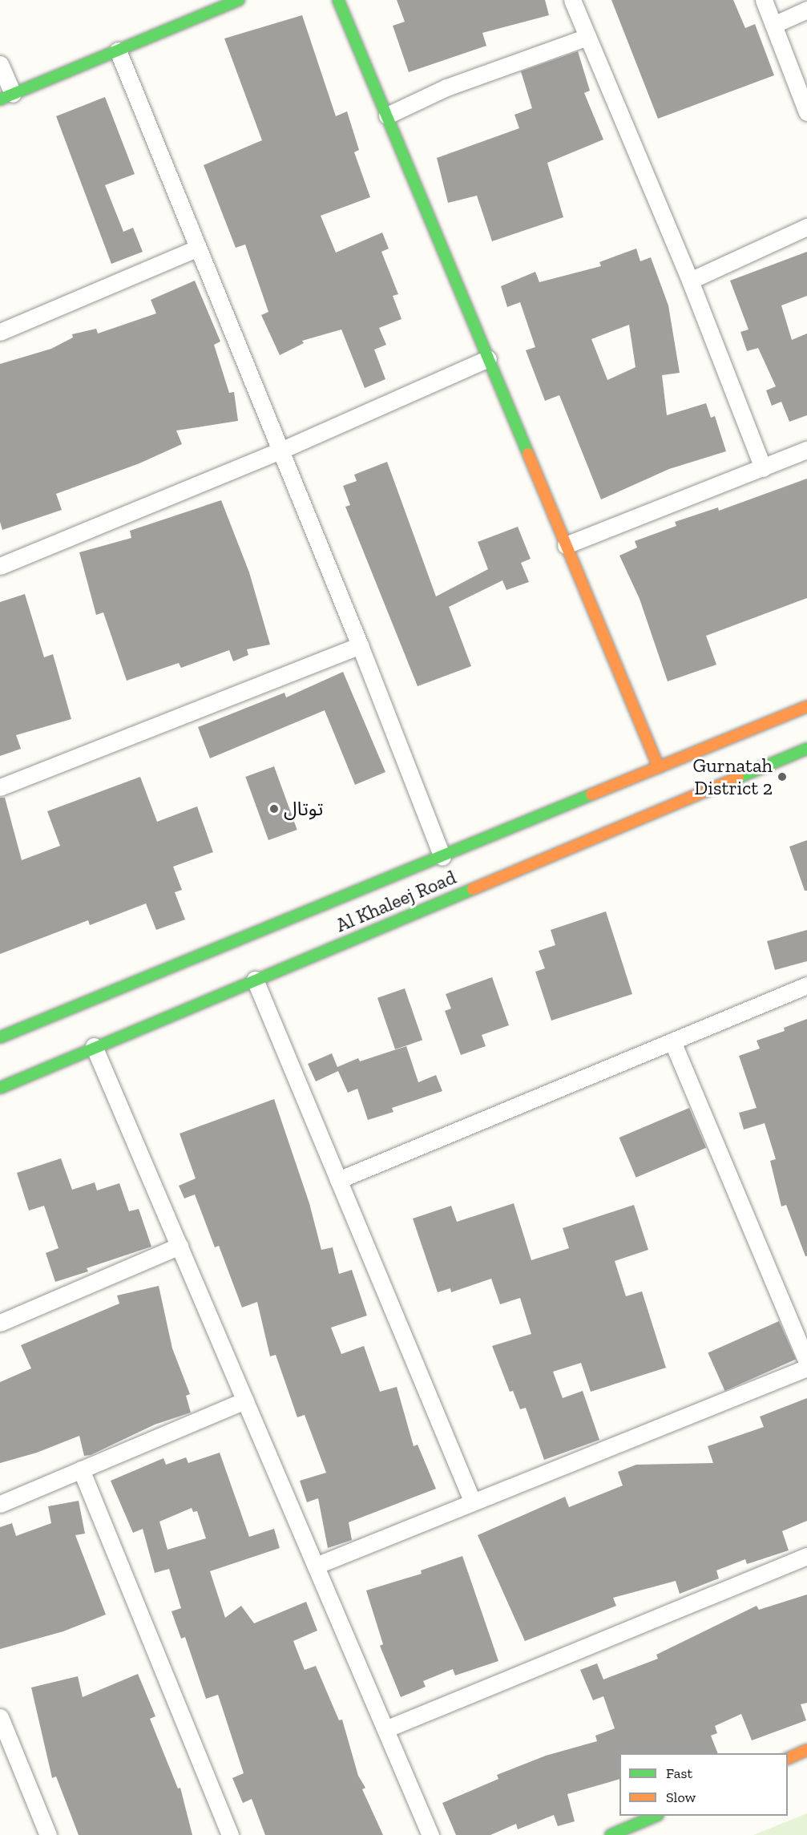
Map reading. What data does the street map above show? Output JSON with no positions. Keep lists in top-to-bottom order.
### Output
{
  "streets": {
    "main road": ["Al Khaleej Road"]
  },
  "places": ["Gurnatah District 2", "توتال"],
  "legend": ["Fast", "Slow"]
}
